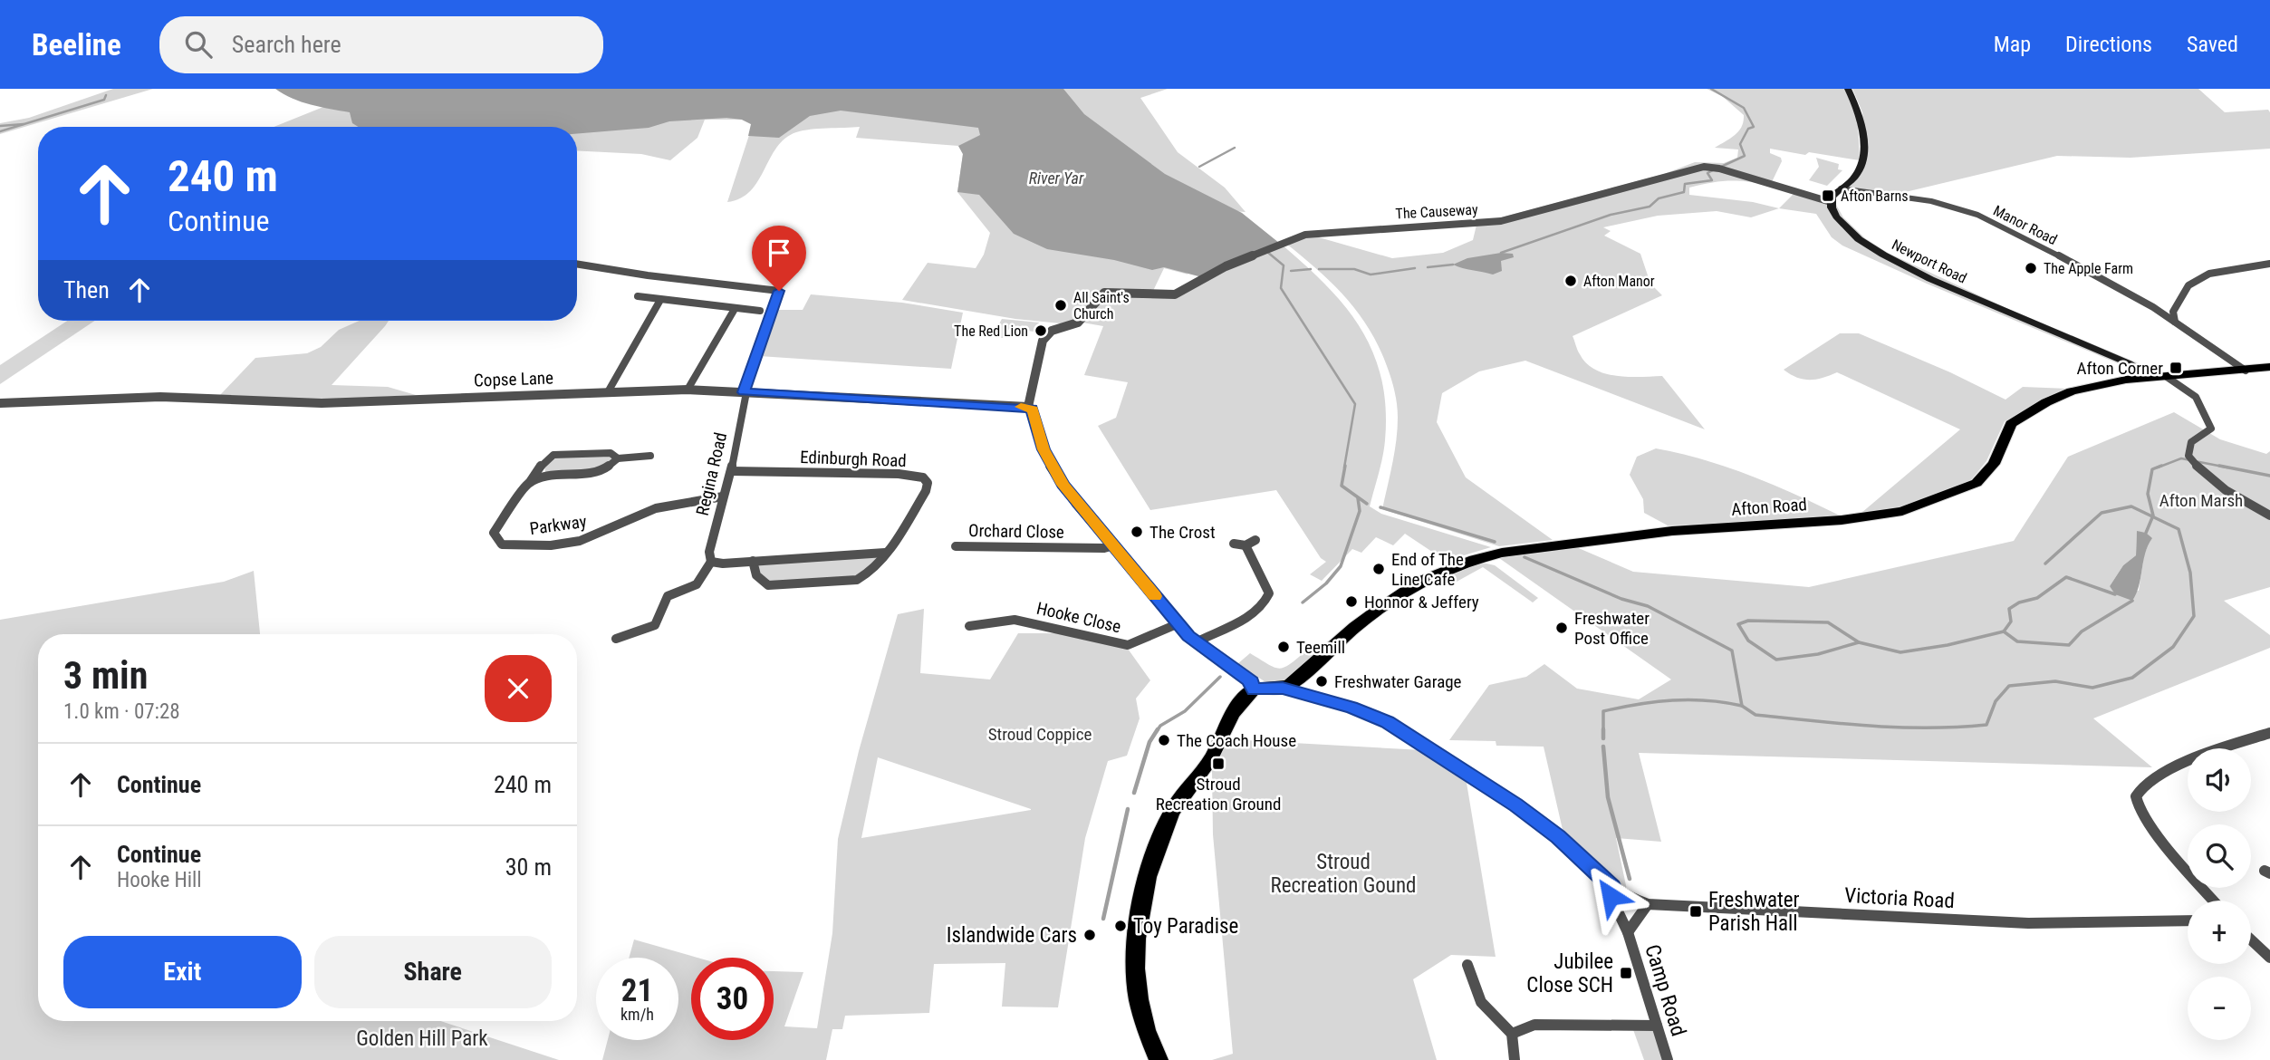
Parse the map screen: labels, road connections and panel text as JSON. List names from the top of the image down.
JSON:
{
  "streets": {
    "main road": ["Newport Road", "Afton Road"],
    "street": [
      "The Causeway",
      "Manor Road",
      "Copse Lane",
      "Edinburgh Road",
      "Regina Road",
      "Parkway",
      "Orchard Close",
      "Hooke Close",
      "Victoria Road",
      "Camp Road"
    ]
  },
  "crossings": [
    ["The Causeway", "Newport Road"],
    ["The Causeway", "Copse Lane"],
    ["Manor Road", "Afton Road"],
    ["Newport Road", "Afton Road"],
    ["Copse Lane", "Regina Road"],
    ["Edinburgh Road", "Regina Road"],
    ["Regina Road", "Parkway"],
    ["Victoria Road", "Camp Road"]
  ],
  "water": ["River Yar"],
  "parks": [
    "Afton Marsh",
    "Stroud Coppice",
    "Stroud Recreation Gound",
    "Golden Hill Park"
  ],
  "places": {
    "transit": [
      "Afton Barns",
      "Afton Corner",
      "Stroud Recreation Ground",
      "Freshwater Parish Hall",
      "Jubilee Close SCH"
    ],
    "other": [
      "The Apple Farm",
      "Afton Manor",
      "All Saint's Church",
      "The Red Lion",
      "The Crost",
      "End of The Line Cafe",
      "Honnor & Jeffery",
      "Freshwater Post Office",
      "Teemill",
      "Freshwater Garage",
      "The Coach House",
      "Toy Paradise",
      "Islandwide Cars"
    ]
  },
  "page": {
    "header": "Beeline",
    "search": "Search here",
    "nav": ["Map", "Directions", "Saved"],
    "turn": ["240 m", "Continue"],
    "then": "Then",
    "heading": ["3 min", "1.0 km · 07:28"],
    "list": [
      {
        "name": "Continue",
        "value": "240 m"
      },
      {
        "name": "Continue",
        "note": "Hooke Hill",
        "value": "30 m"
      }
    ],
    "map_buttons": ["+", "−"],
    "buttons": ["Exit", "Share"],
    "speed": "21 km/h",
    "limit": "30"
  }
}
